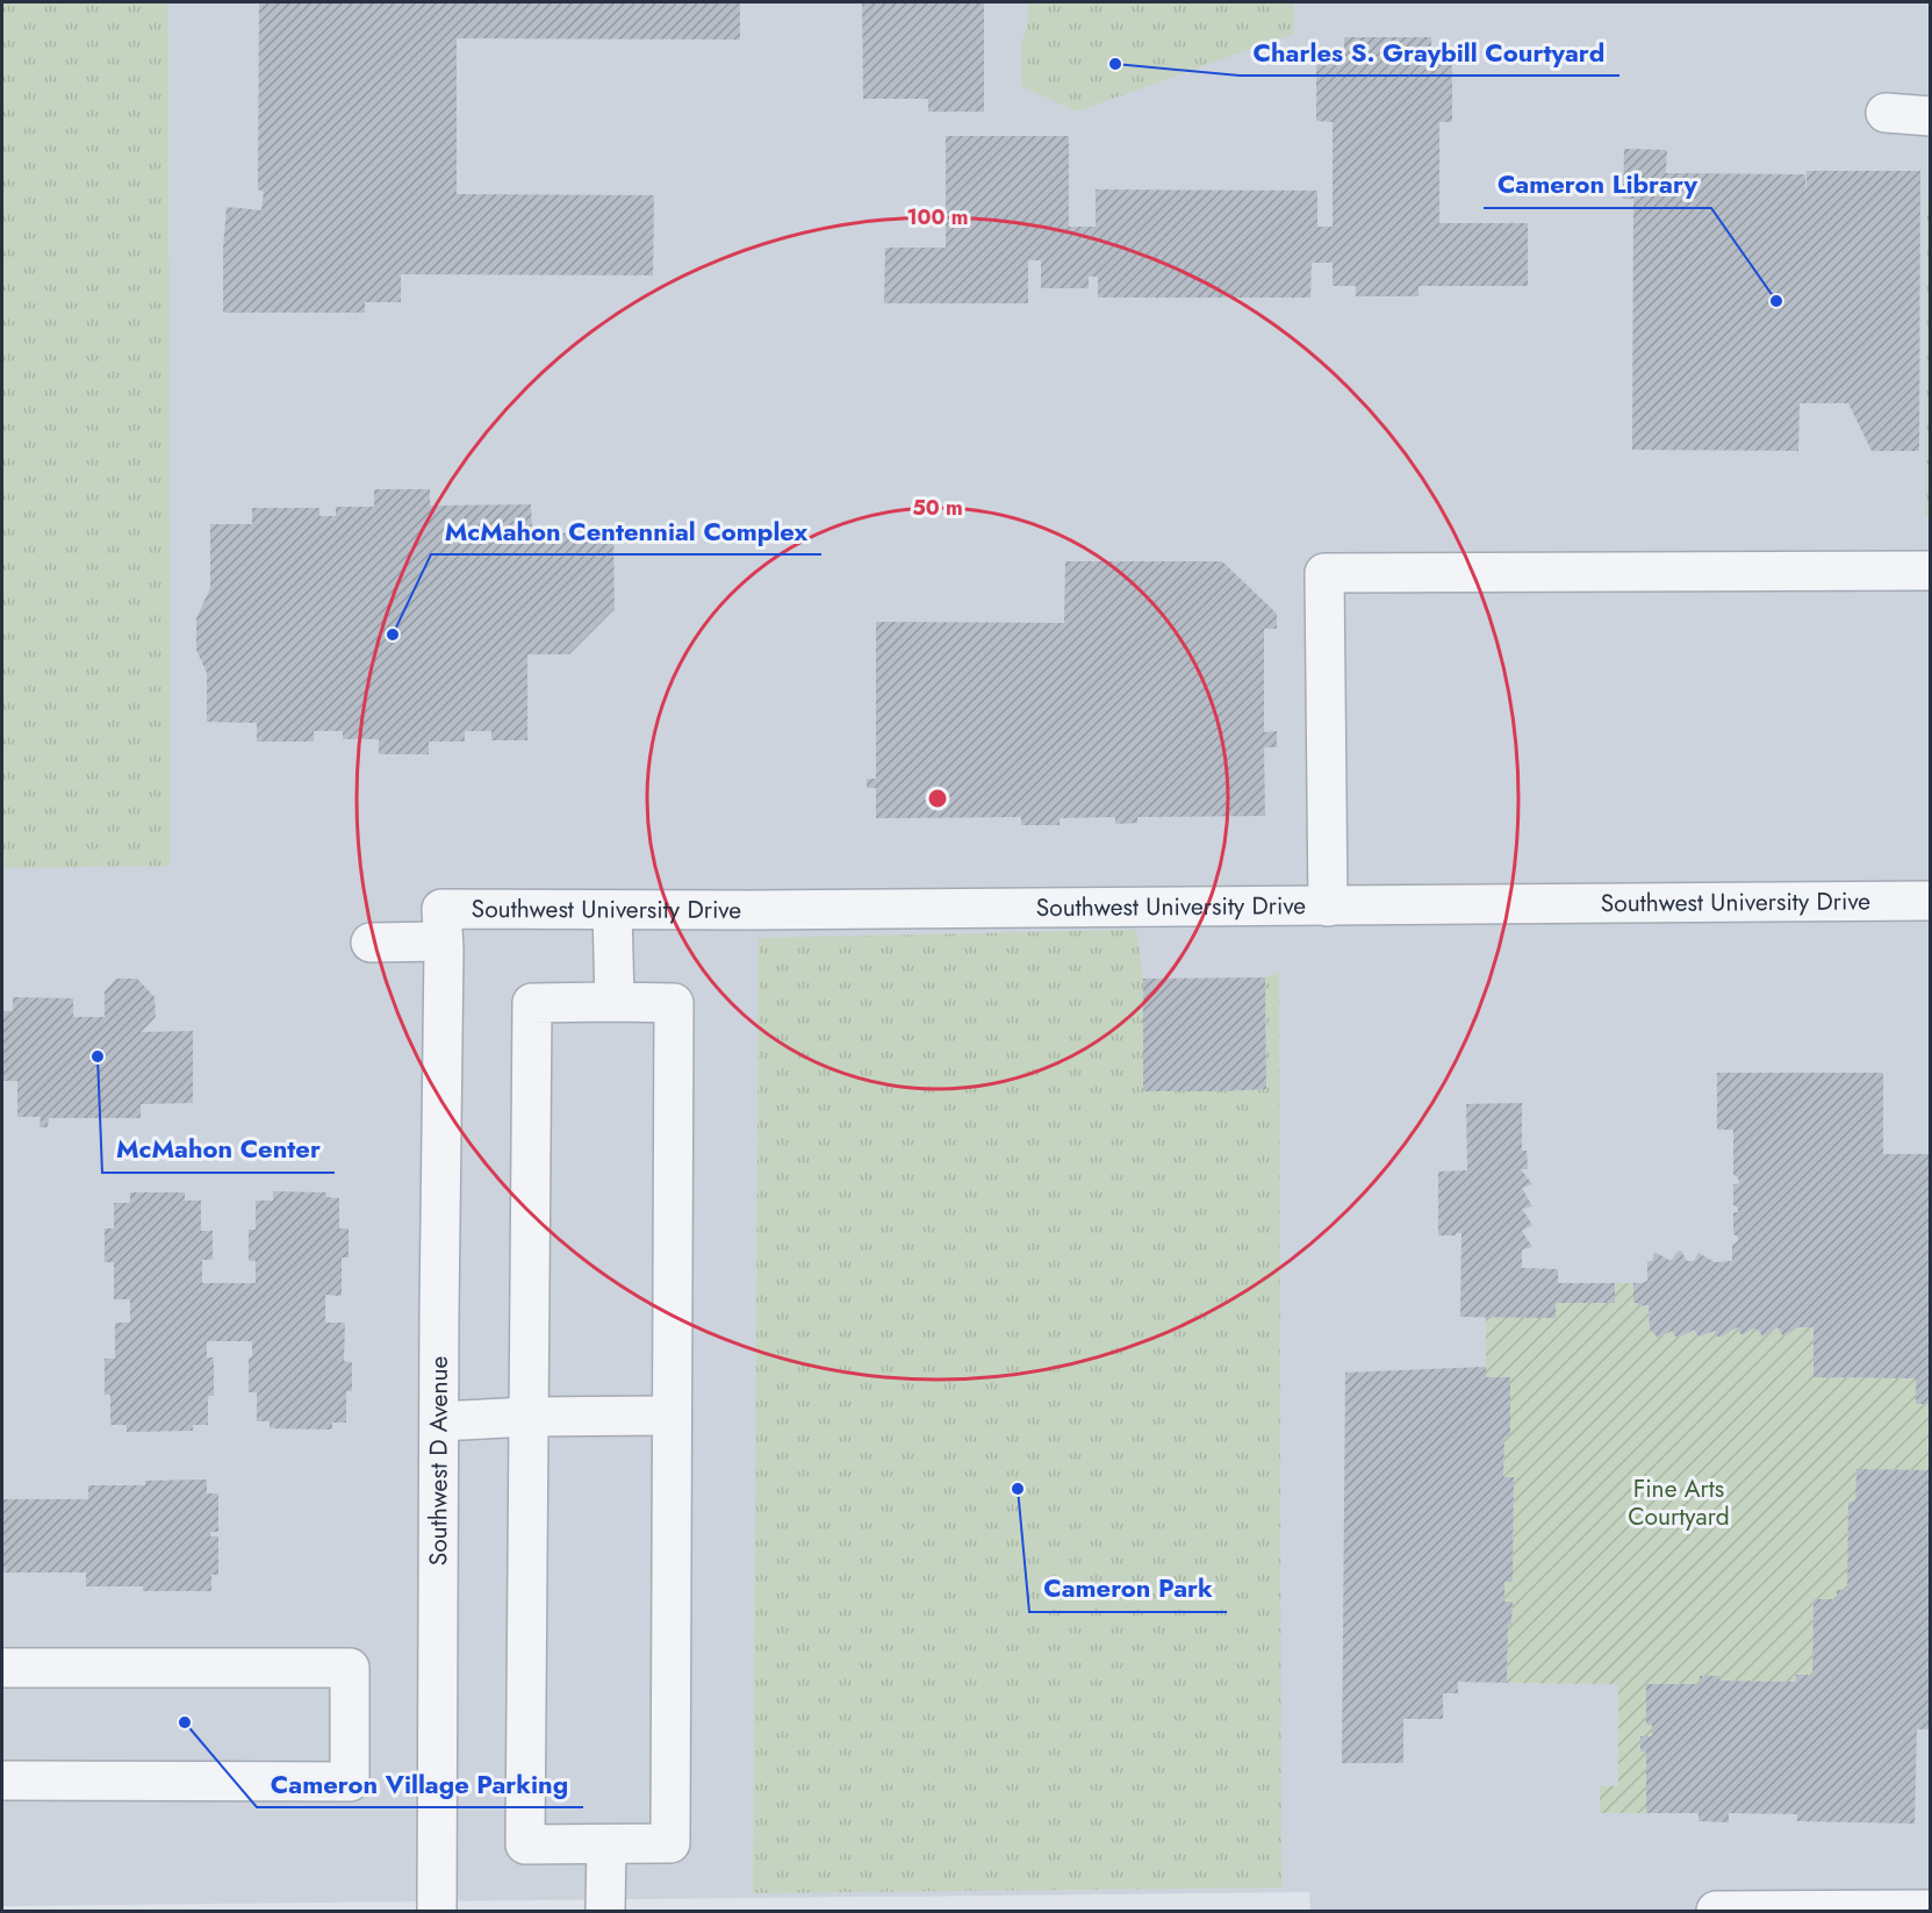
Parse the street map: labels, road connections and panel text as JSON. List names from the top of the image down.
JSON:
{
  "streets": {
    "street": ["Southwest University Drive", "Southwest D Avenue"]
  },
  "crossings": [
    ["Southwest University Drive", "Southwest D Avenue"]
  ],
  "parks": ["Fine Arts Courtyard"],
  "places": [
    "Charles S. Graybill Courtyard",
    "Cameron Library",
    "McMahon Centennial Complex",
    "McMahon Center",
    "Cameron Park",
    "Cameron Village Parking"
  ],
  "rings": ["100 m", "50 m"]
}
